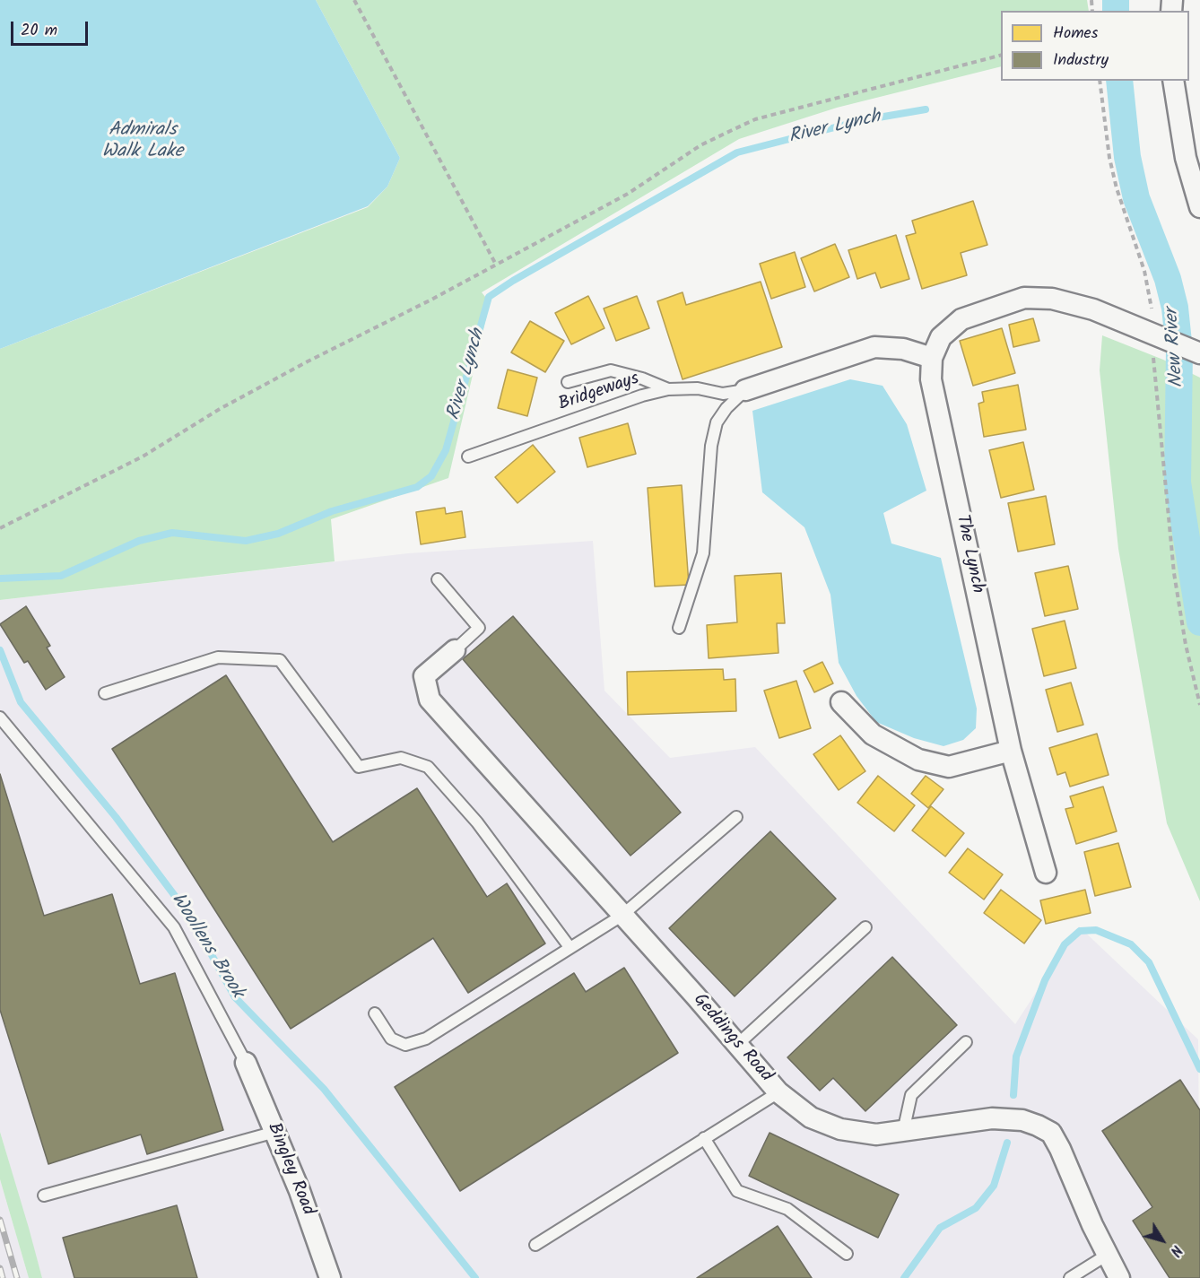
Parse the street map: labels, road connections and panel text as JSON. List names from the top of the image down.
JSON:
{
  "streets": {
    "street": ["The Lynch", "Geddings Road", "Bingley Road"],
    "lane": ["Bridgeways"]
  },
  "water": [
    "River Lynch",
    "Admirals Walk Lake",
    "New River",
    "Woollens Brook"
  ],
  "legend": ["Homes", "Industry"],
  "scale_bar": "20 m",
  "north": "bottom right"
}
